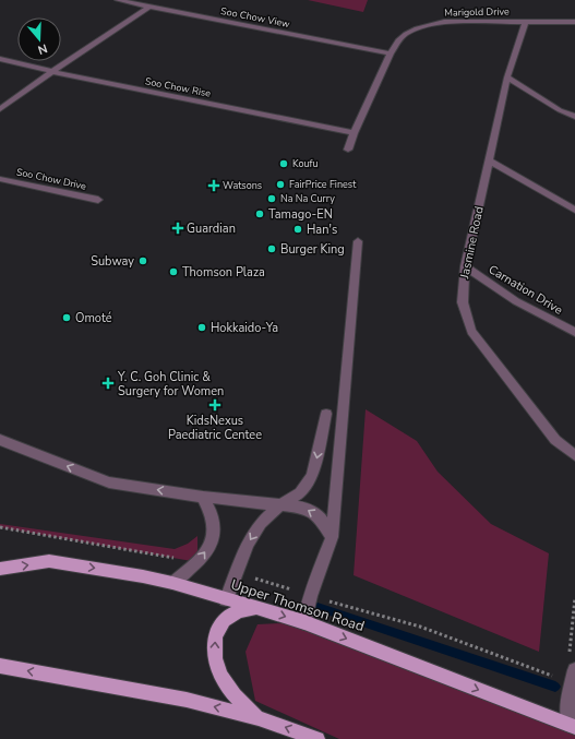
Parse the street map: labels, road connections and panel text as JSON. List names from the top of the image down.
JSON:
{
  "streets": {
    "main road": ["Upper Thomson Road"],
    "street": [
      "Marigold Drive",
      "Soo Chow View",
      "Soo Chow Rise",
      "Soo Chow Drive",
      "Jasmine Road",
      "Carnation Drive"
    ]
  },
  "crossings": [
    ["Marigold Drive", "Soo Chow View"],
    ["Marigold Drive", "Soo Chow Rise"],
    ["Marigold Drive", "Jasmine Road"],
    ["Jasmine Road", "Carnation Drive"]
  ],
  "one_way": ["Upper Thomson Road"],
  "places": {
    "other": [
      "Koufu",
      "FairPrice Finest",
      "Na Na Curry",
      "Tamago-EN",
      "Han's",
      "Burger King",
      "Subway",
      "Thomson Plaza",
      "Omoté",
      "Hokkaido-Ya"
    ],
    "health": [
      "Watsons",
      "Guardian",
      "Y. C. Goh Clinic & Surgery for Women",
      "KidsNexus Paediatric Centee"
    ]
  },
  "north": "bottom"
}
